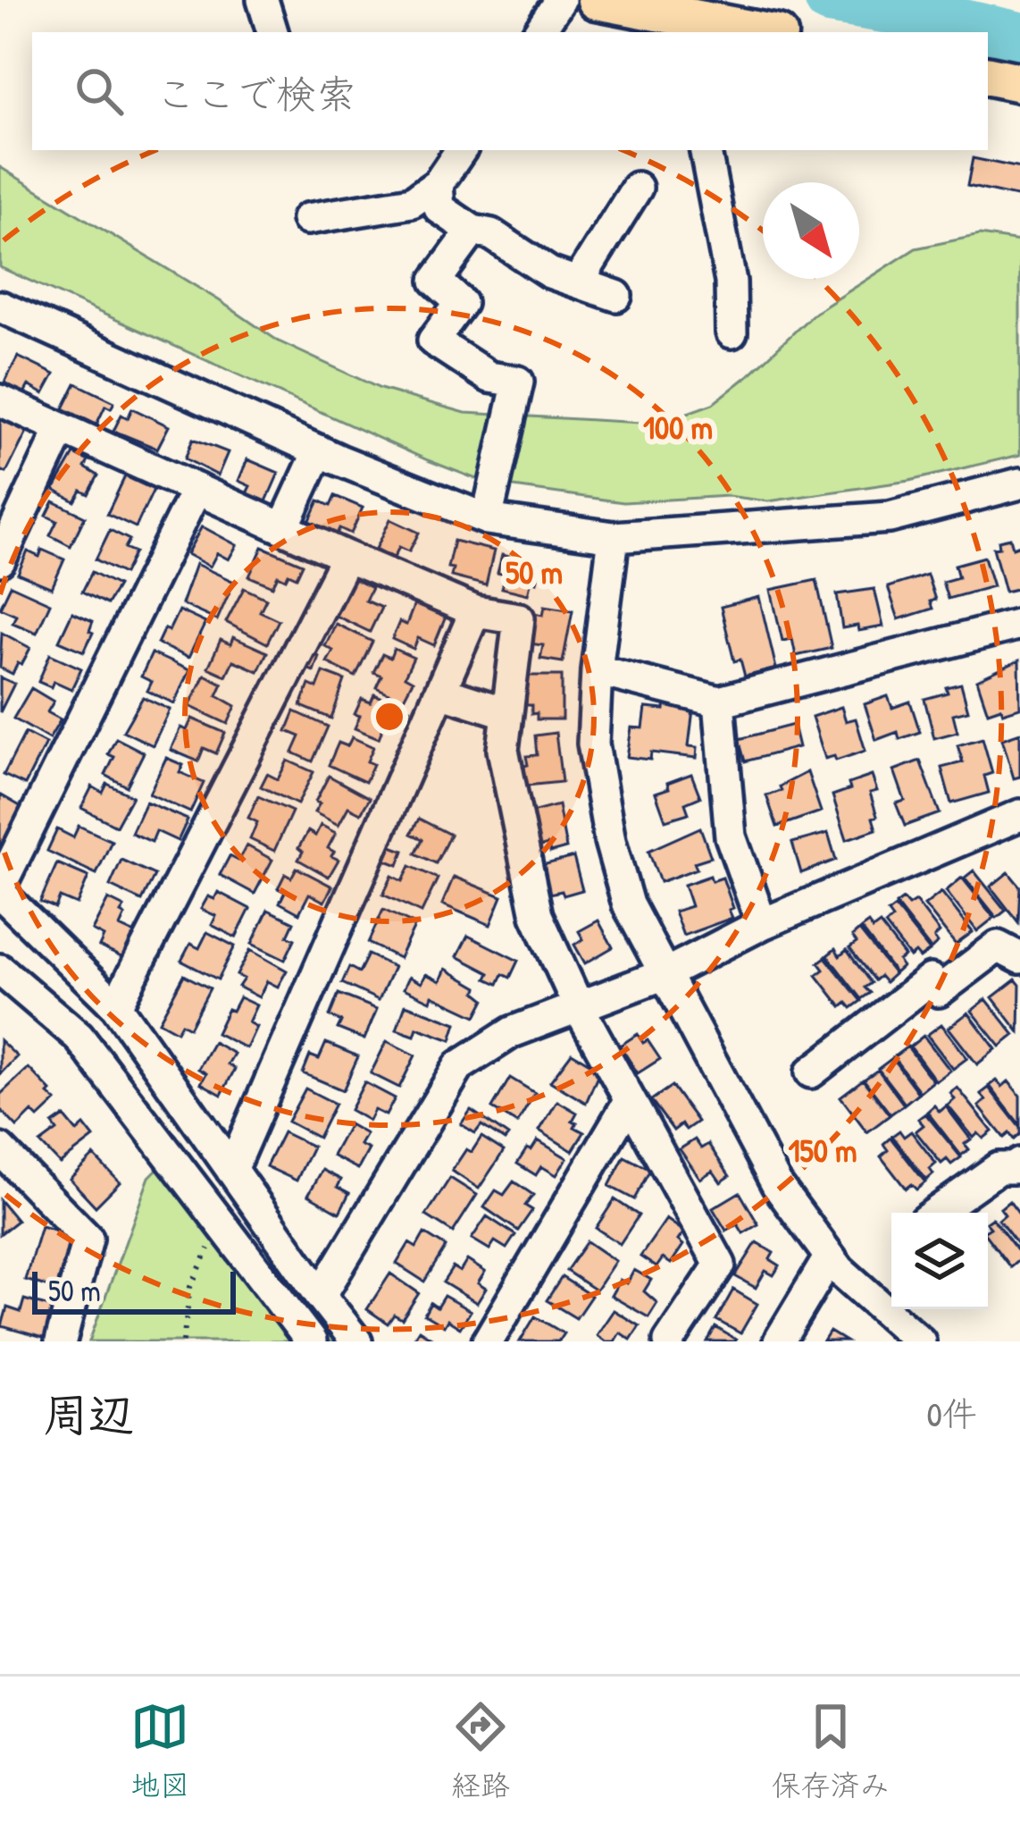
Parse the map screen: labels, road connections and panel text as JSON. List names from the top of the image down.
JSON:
{
  "scale_bar": "50 m",
  "north": "bottom right",
  "page": {
    "search": "ここで検索",
    "scale": "50 m",
    "heading": ["周辺", "0件"],
    "nav": ["地図", "経路", "保存済み"]
  },
  "rings": ["100 m", "50 m", "150 m"]
}
